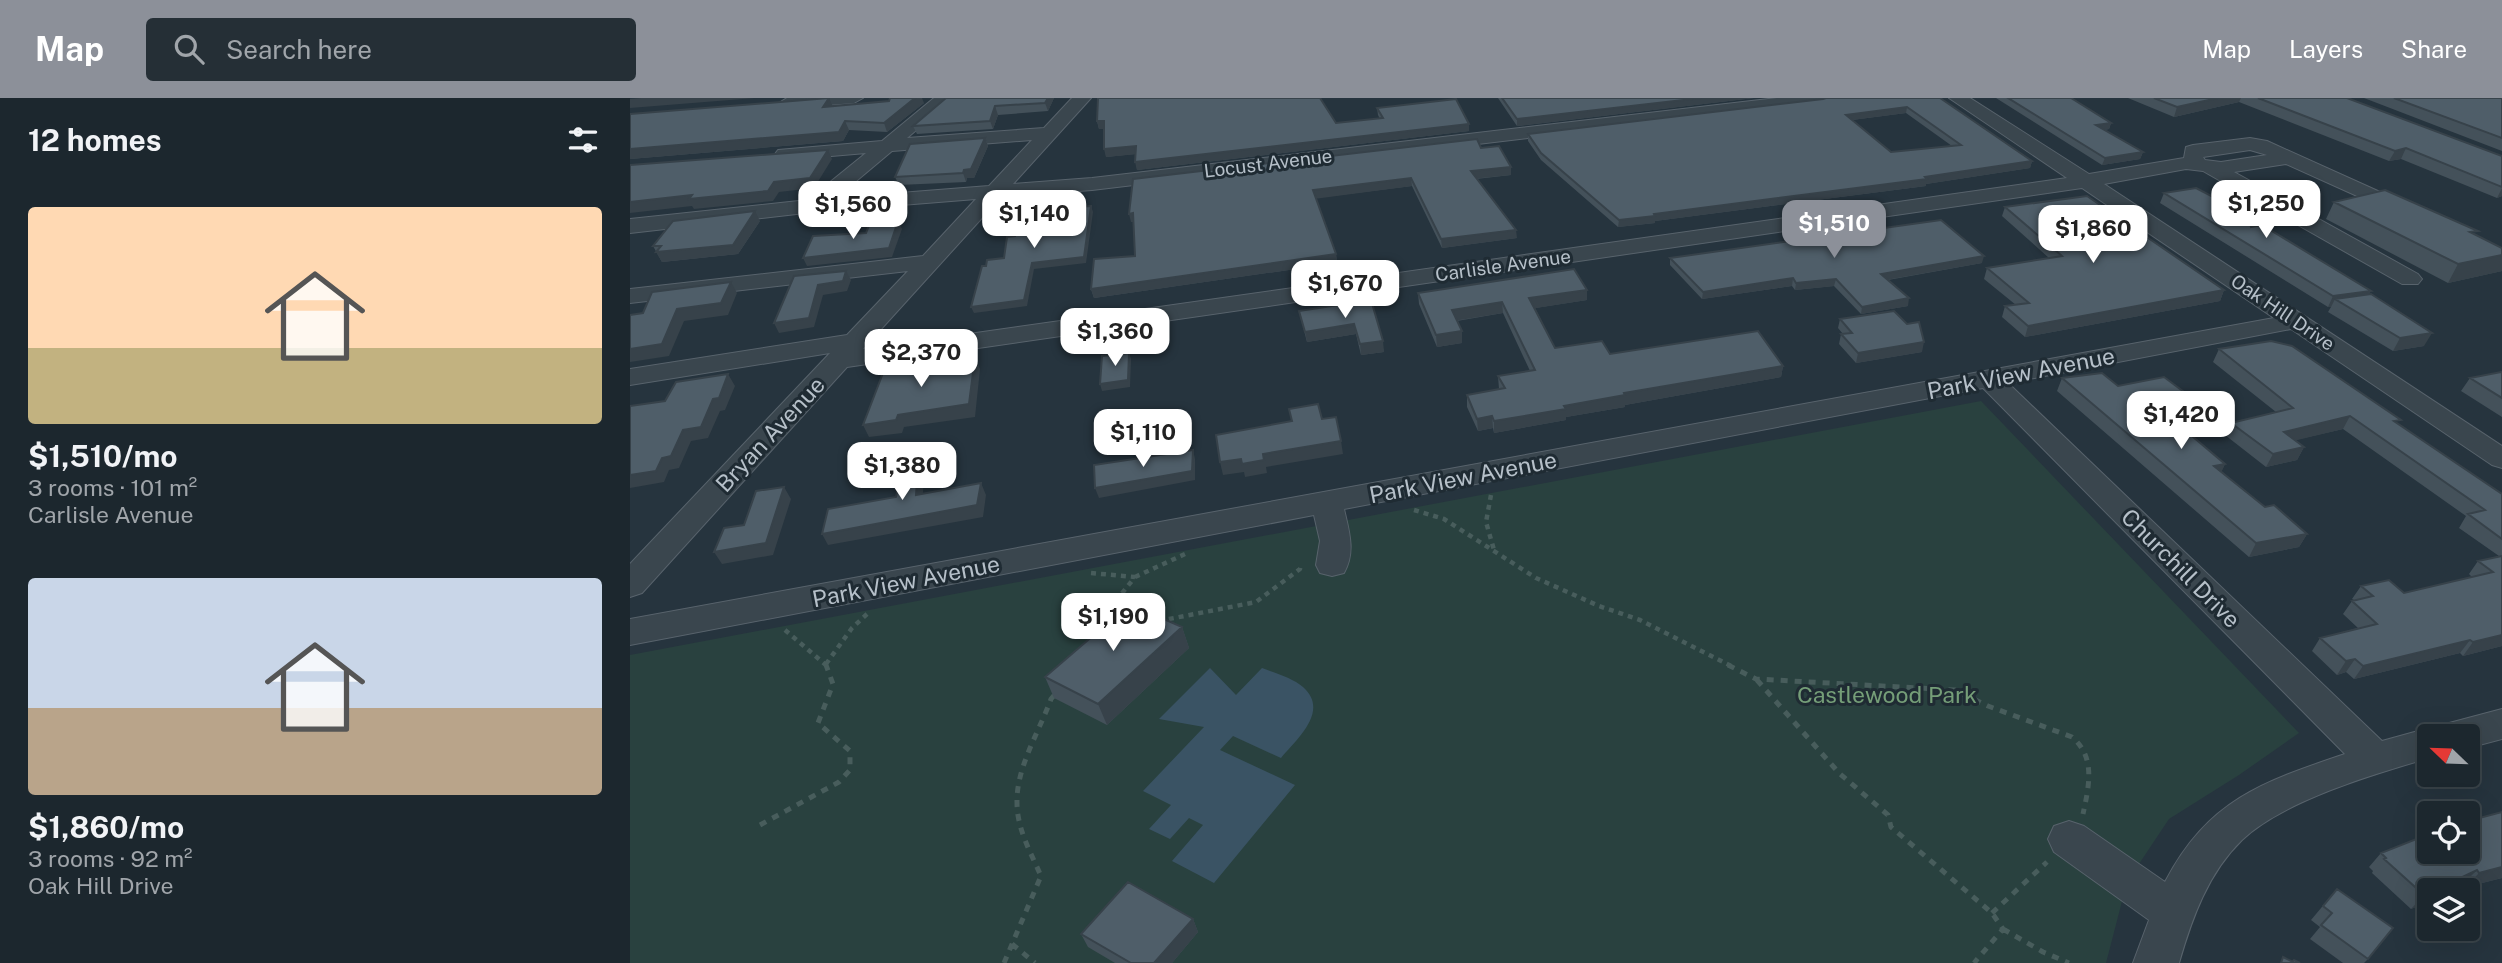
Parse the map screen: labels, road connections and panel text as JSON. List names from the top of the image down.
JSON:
{
  "streets": {
    "street": [
      "Locust Avenue",
      "Carlisle Avenue",
      "Oak Hill Drive",
      "Park View Avenue",
      "Bryan Avenue",
      "Churchill Drive"
    ]
  },
  "crossings": [
    ["Locust Avenue", "Bryan Avenue"],
    ["Carlisle Avenue", "Oak Hill Drive"],
    ["Carlisle Avenue", "Bryan Avenue"],
    ["Oak Hill Drive", "Park View Avenue"],
    ["Park View Avenue", "Churchill Drive"]
  ],
  "parks": ["Castlewood Park"],
  "north": "top left",
  "page": {
    "header": "Map",
    "search": "Search here",
    "nav": ["Map", "Layers", "Share"],
    "heading": "12 homes",
    "price": [
      "$1,250",
      "$1,560",
      "$1,140",
      "$1,510",
      "$1,860",
      "$1,670",
      "$1,360",
      "$2,370",
      "$1,420",
      "$1,110",
      "$1,380",
      "$1,190"
    ],
    "list": [
      {
        "name": "$1,510/mo",
        "note": "3 rooms · 101 m² · Carlisle Avenue"
      },
      {
        "name": "$1,860/mo",
        "note": "3 rooms · 92 m² · Oak Hill Drive"
      }
    ]
  }
}
